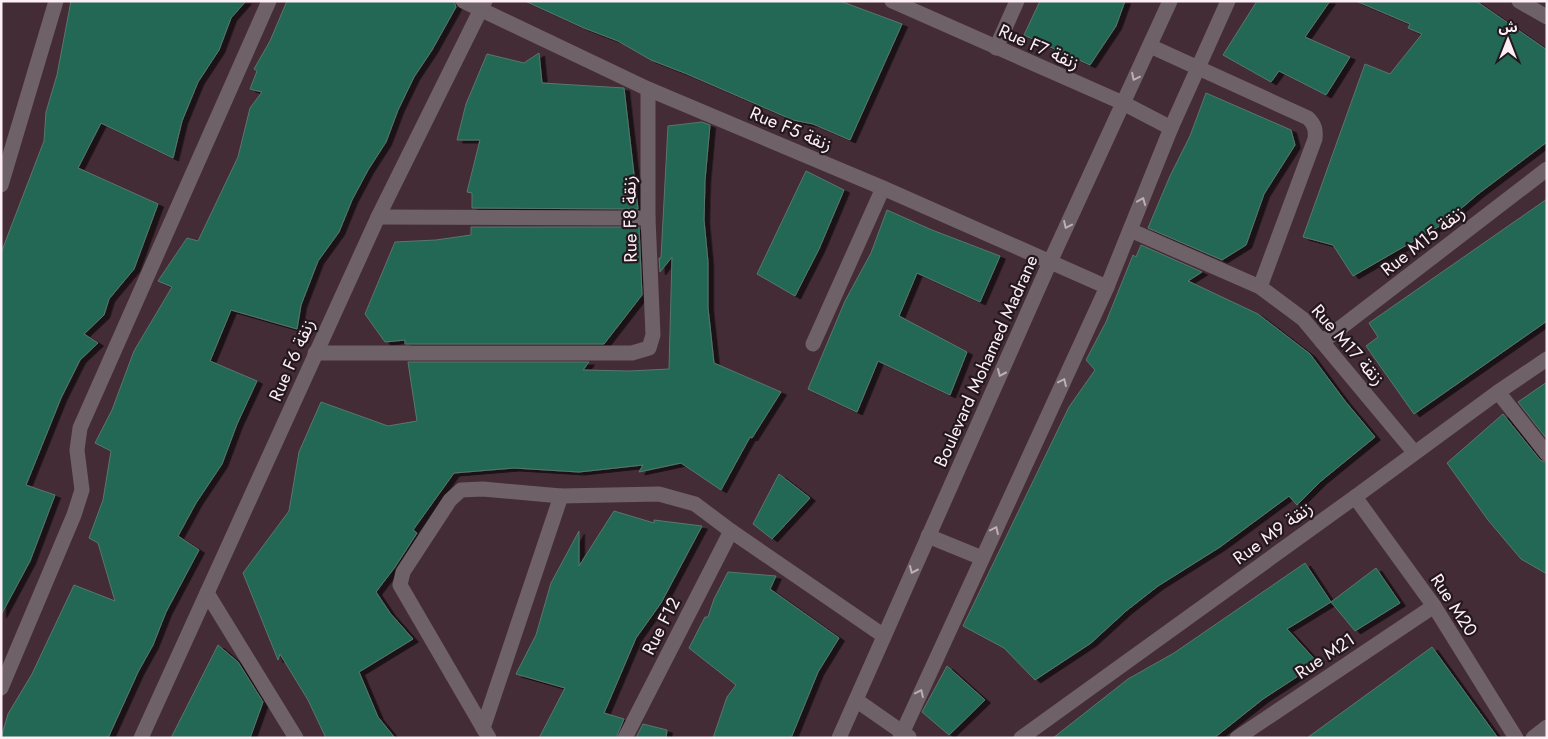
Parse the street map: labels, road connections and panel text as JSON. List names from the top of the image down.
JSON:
{
  "streets": {
    "street": [
      "Rue F7 زنقة",
      "Rue F5 زنقة",
      "Rue F8 زنقة",
      "Rue M15 زنقة",
      "Rue M17 زنقة",
      "Rue F6 زنقة",
      "Boulevard Mohamed Madrane",
      "Rue M9 زنقة",
      "Rue M20",
      "Rue F12",
      "Rue M21"
    ]
  },
  "crossings": [
    ["Rue F7 زنقة", "Boulevard Mohamed Madrane"],
    ["Rue F5 زنقة", "Rue F8 زنقة"],
    ["Rue F5 زنقة", "Rue F6 زنقة"],
    ["Rue F5 زنقة", "Boulevard Mohamed Madrane"],
    ["Rue F8 زنقة", "Rue F6 زنقة"],
    ["Rue M15 زنقة", "Rue M17 زنقة"],
    ["Rue M17 زنقة", "Rue M9 زنقة"],
    ["Rue M9 زنقة", "Rue M20"],
    ["Rue M20", "Rue M21"]
  ],
  "north": "top"
}
